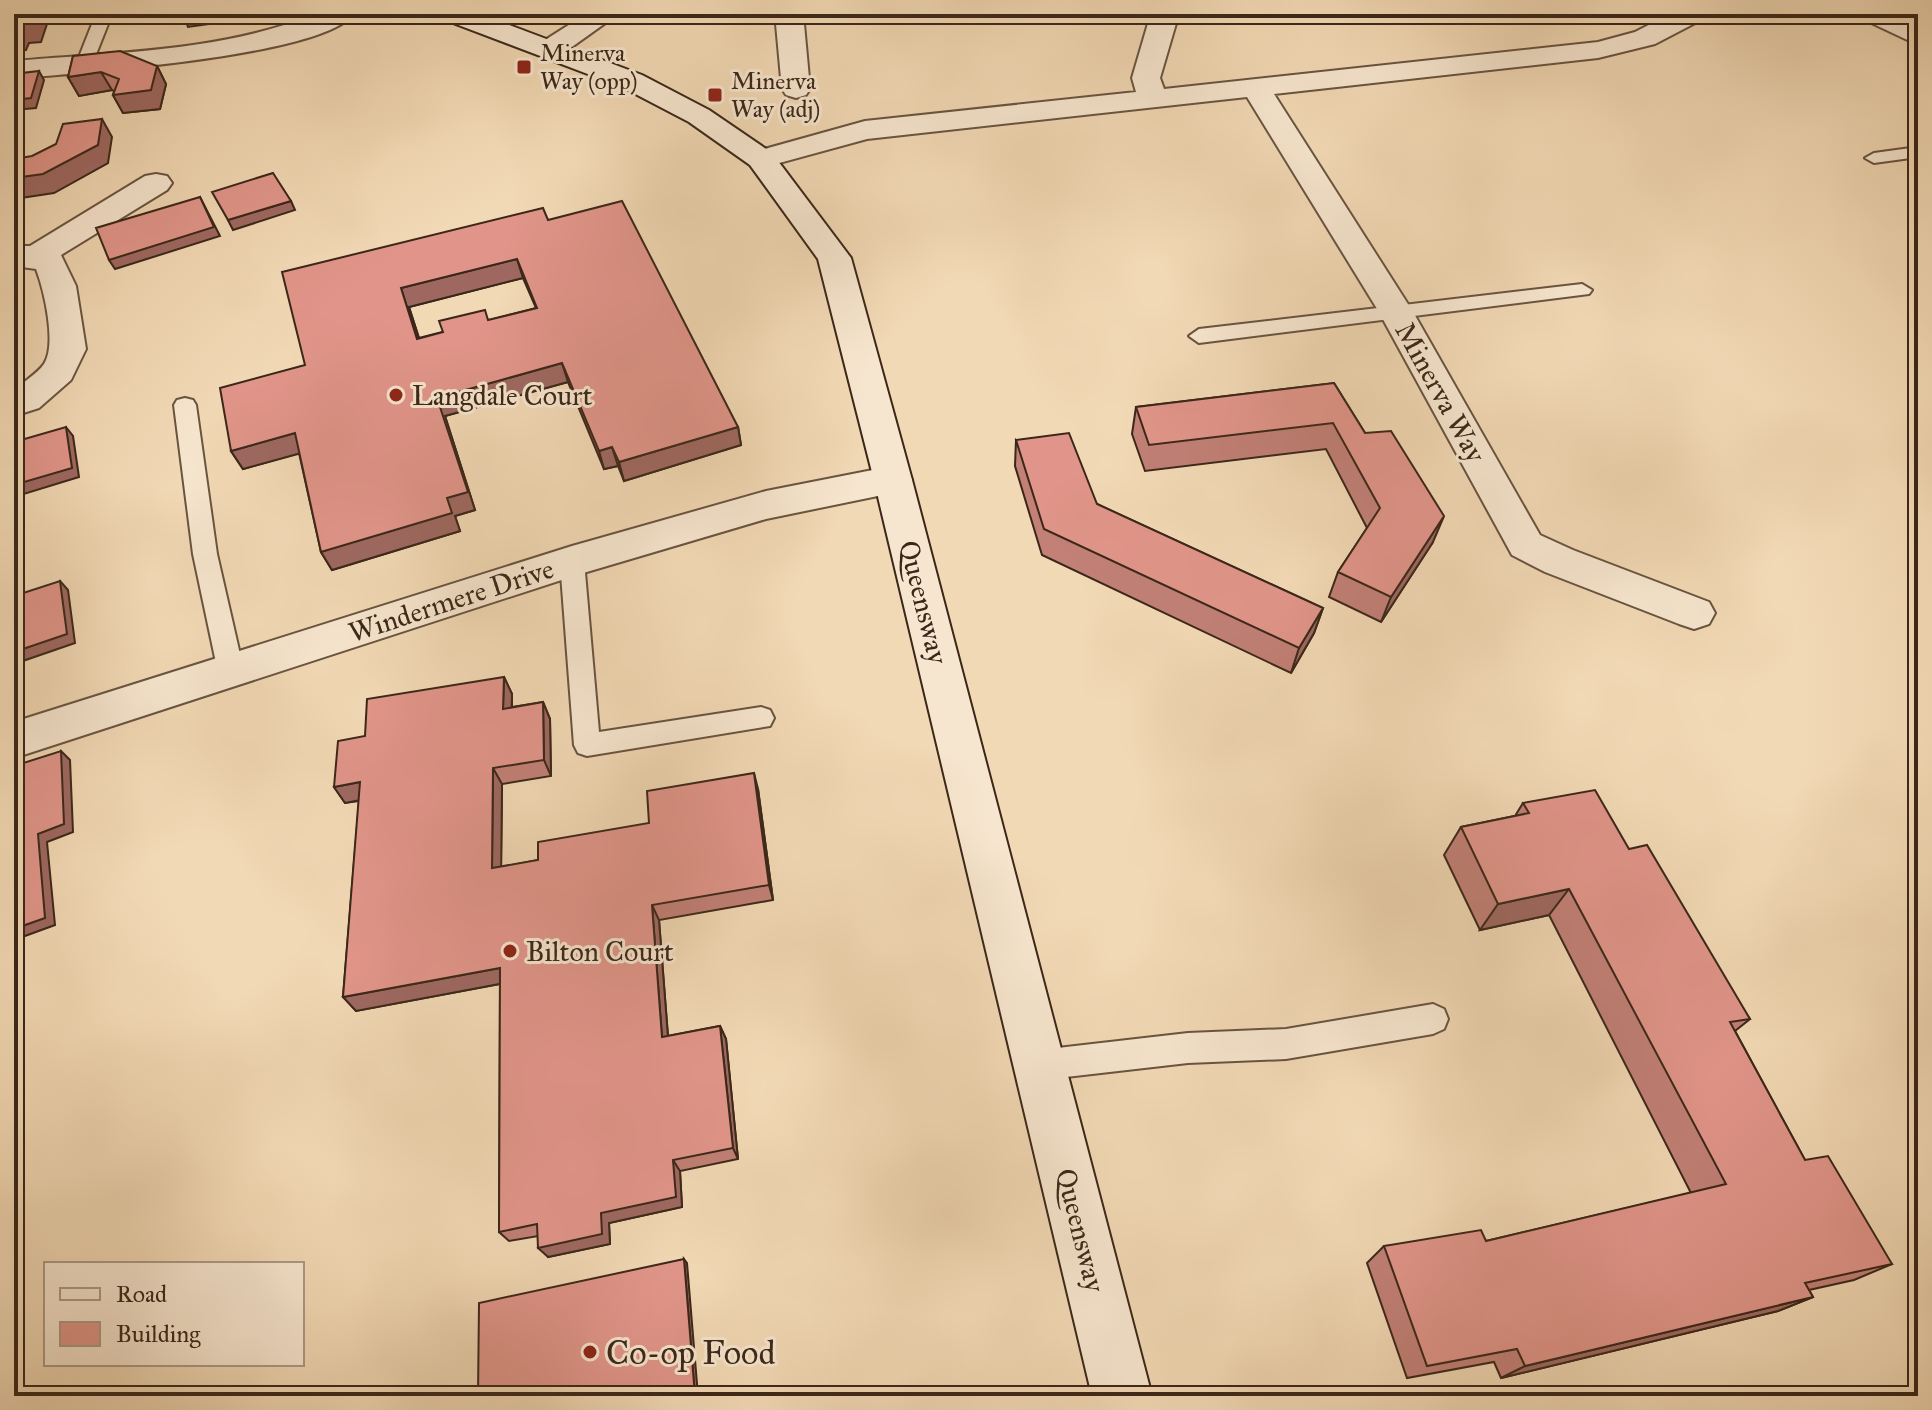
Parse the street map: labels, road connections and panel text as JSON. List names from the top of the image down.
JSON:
{
  "streets": {
    "street": ["Minerva Way", "Windermere Drive", "Queensway"]
  },
  "crossings": [
    ["Windermere Drive", "Queensway"]
  ],
  "places": {
    "transit": ["Minerva Way (opp)", "Minerva Way (adj)"],
    "other": ["Langdale Court", "Bilton Court", "Co-op Food"]
  },
  "legend": ["Road", "Building"]
}
